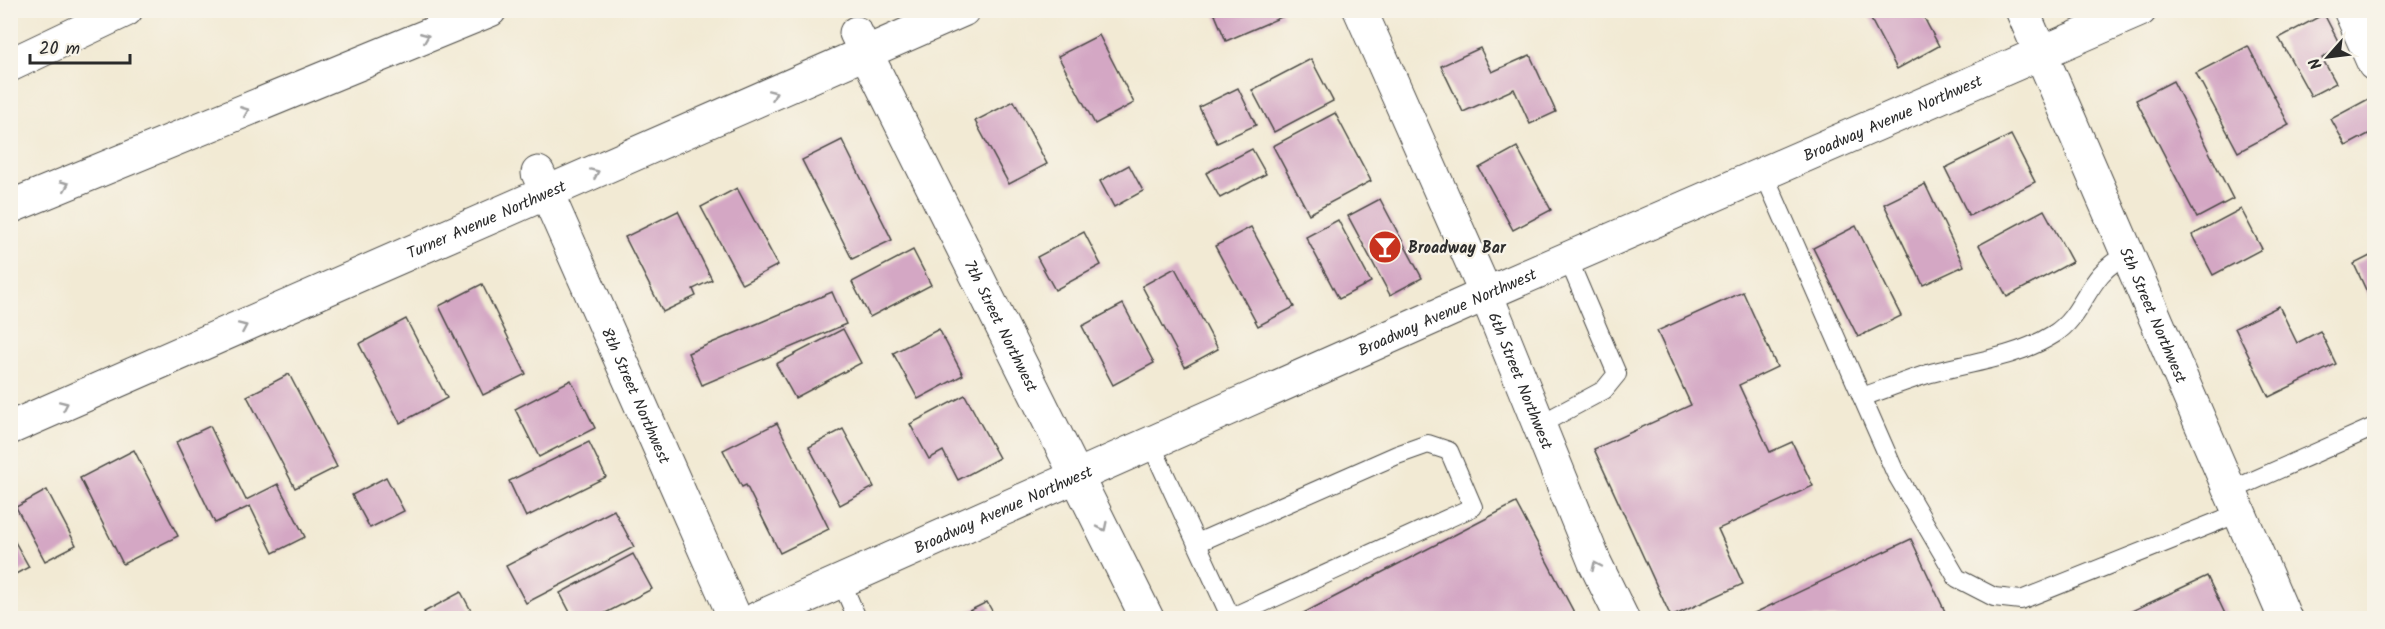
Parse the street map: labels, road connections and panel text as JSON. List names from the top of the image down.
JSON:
{
  "streets": {
    "main road": [
      "Broadway Avenue Northwest",
      "Turner Avenue Northwest",
      "5th Street Northwest",
      "7th Street Northwest",
      "6th Street Northwest",
      "8th Street Northwest"
    ]
  },
  "crossings": [
    ["Broadway Avenue Northwest", "5th Street Northwest"],
    ["Broadway Avenue Northwest", "7th Street Northwest"],
    ["Broadway Avenue Northwest", "6th Street Northwest"],
    ["Turner Avenue Northwest", "7th Street Northwest"],
    ["Turner Avenue Northwest", "8th Street Northwest"]
  ],
  "places": {
    "bar": ["Broadway Bar"]
  },
  "scale_bar": "20 m",
  "north": "bottom left"
}
